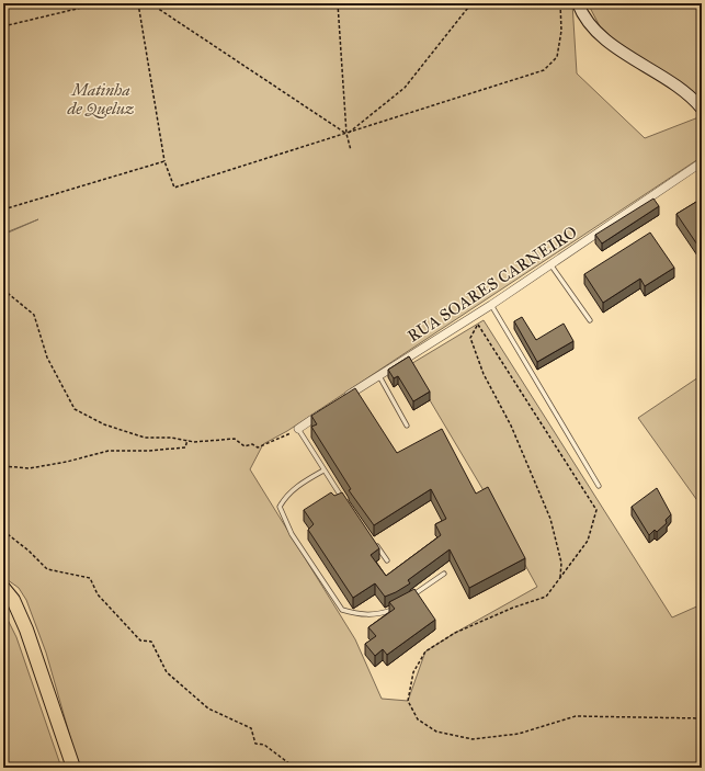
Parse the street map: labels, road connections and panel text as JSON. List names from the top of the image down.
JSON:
{
  "streets": {
    "street": ["RUA SOARES CARNEIRO"]
  },
  "parks": ["Matinha de Queluz"]
}
